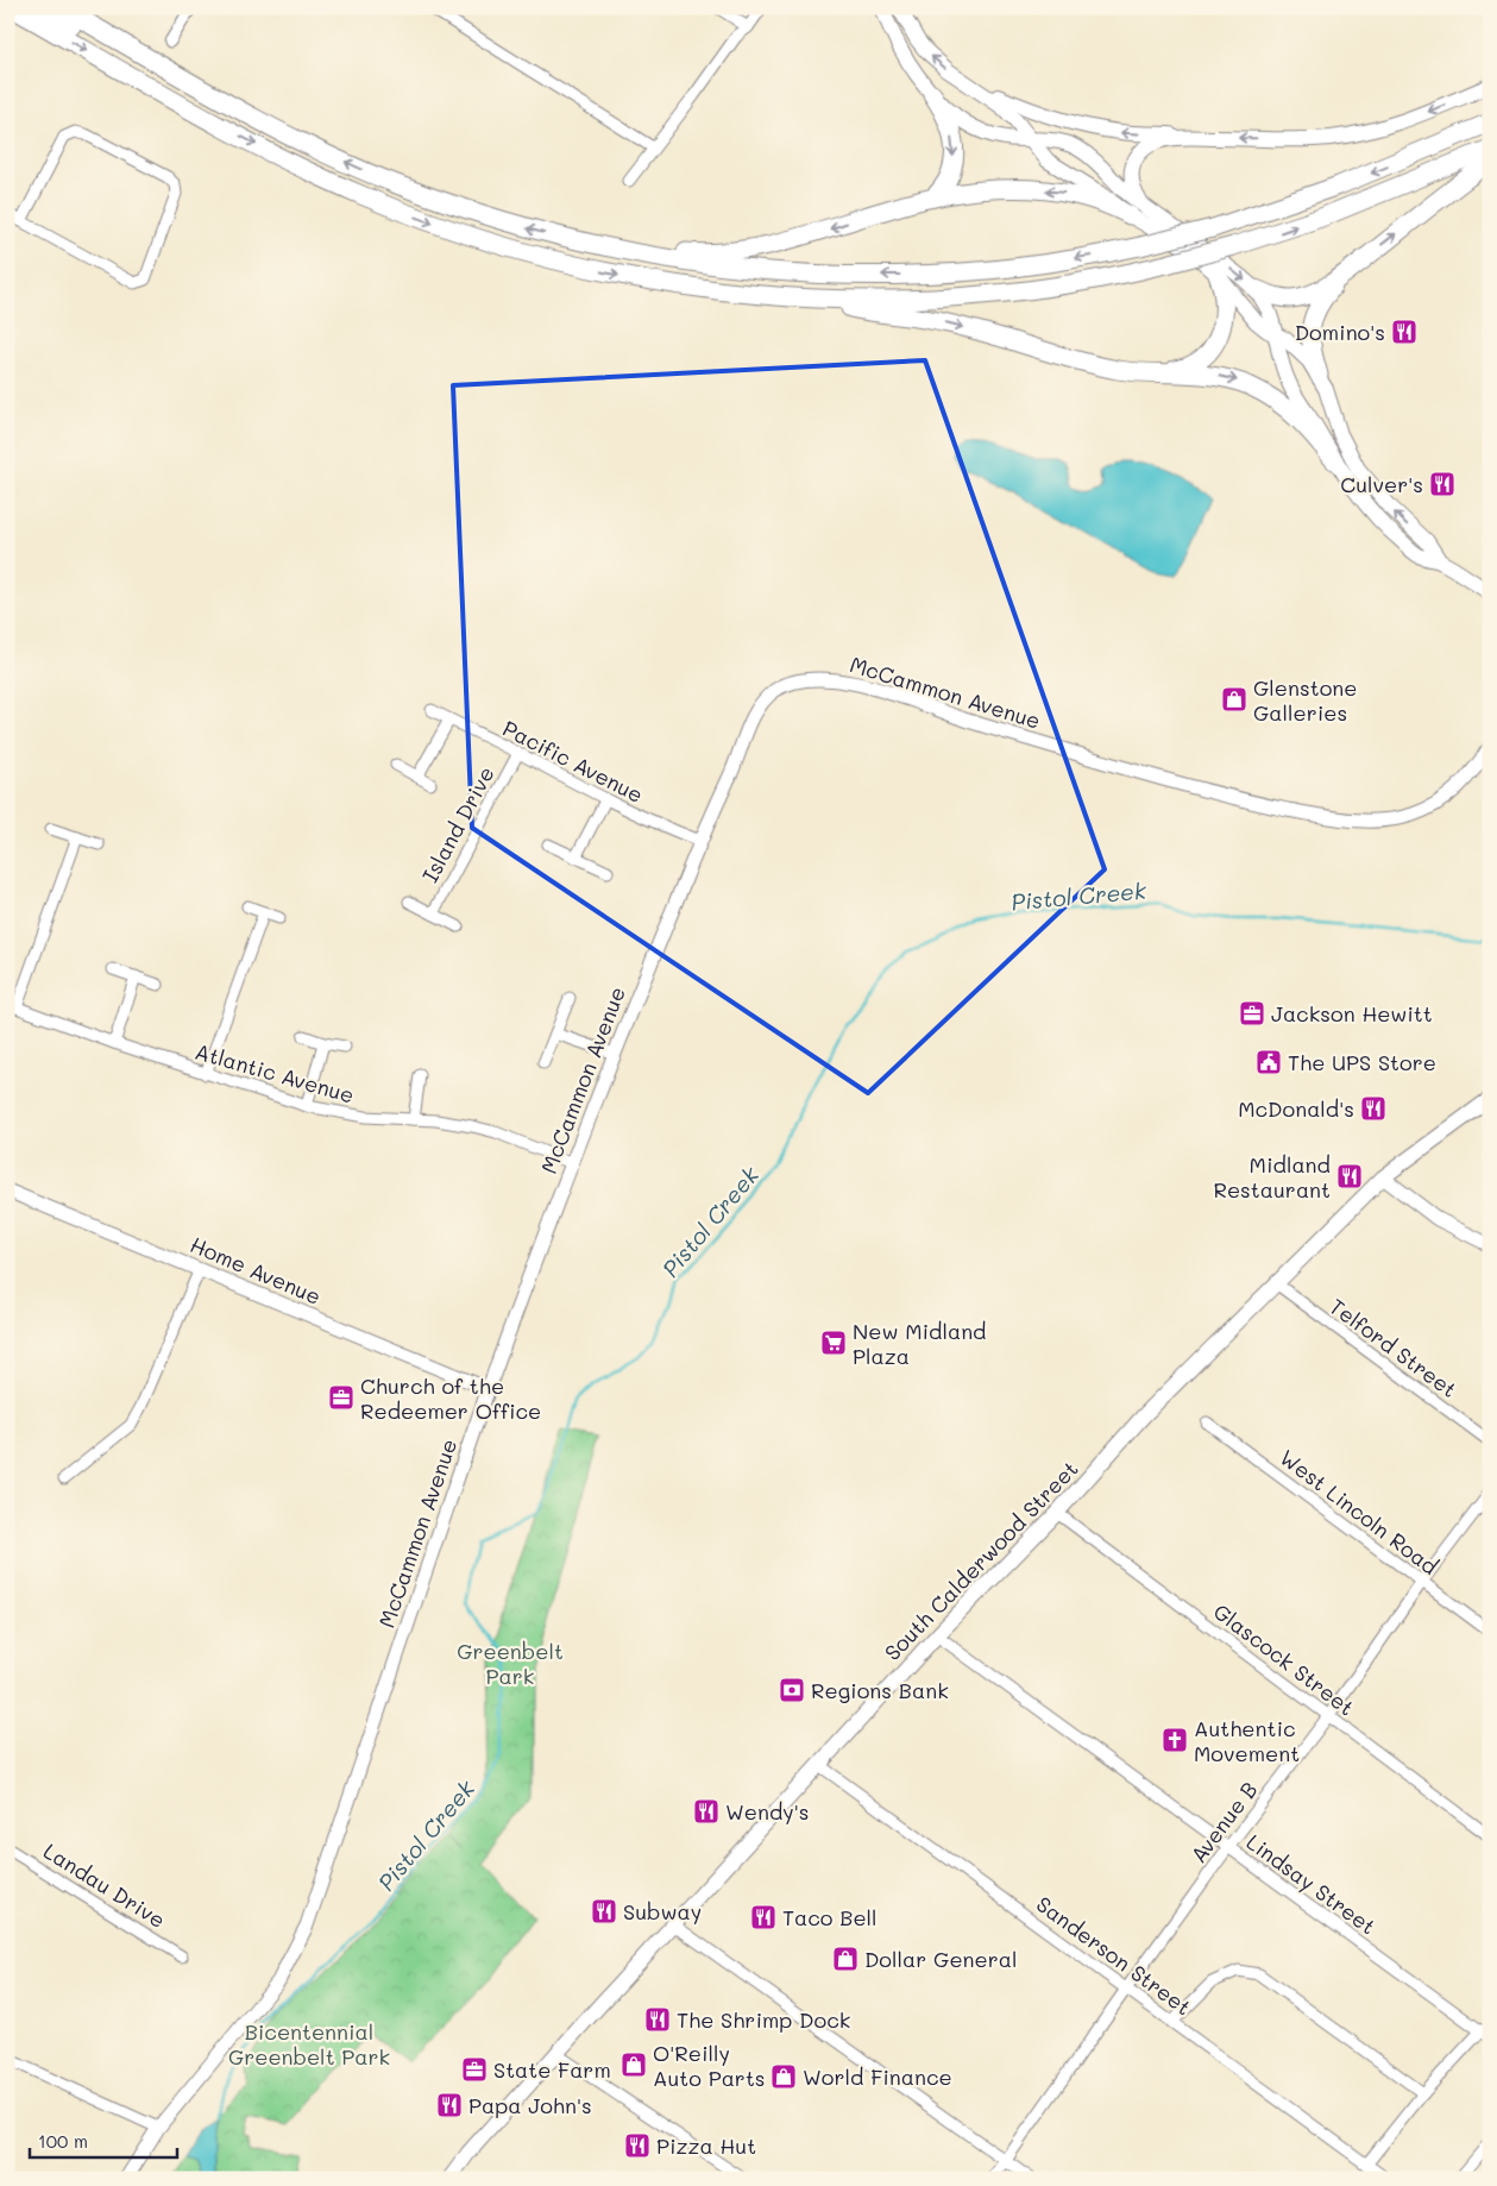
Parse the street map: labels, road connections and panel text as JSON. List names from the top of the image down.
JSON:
{
  "streets": {
    "main road": ["South Calderwood Street"],
    "street": [
      "McCammon Avenue",
      "Pacific Avenue",
      "Island Drive",
      "Atlantic Avenue",
      "Home Avenue",
      "Telford Street",
      "West Lincoln Road",
      "Glascock Street",
      "Avenue B",
      "Lindsay Street",
      "Landau Drive",
      "Sanderson Street"
    ]
  },
  "crossings": [
    ["McCammon Avenue", "Pacific Avenue"],
    ["McCammon Avenue", "Atlantic Avenue"],
    ["McCammon Avenue", "Home Avenue"],
    ["Pacific Avenue", "Island Drive"],
    ["Telford Street", "South Calderwood Street"],
    ["West Lincoln Road", "Avenue B"],
    ["South Calderwood Street", "Glascock Street"],
    ["South Calderwood Street", "Lindsay Street"],
    ["South Calderwood Street", "Sanderson Street"],
    ["Glascock Street", "Avenue B"],
    ["Avenue B", "Lindsay Street"],
    ["Avenue B", "Sanderson Street"]
  ],
  "water": ["Pistol Creek"],
  "parks": ["Greenbelt Park", "Bicentennial Greenbelt Park"],
  "places": {
    "restaurant": [
      "Domino's",
      "Culver's",
      "McDonald's",
      "Midland Restaurant",
      "Wendy's",
      "Subway",
      "Taco Bell",
      "The Shrimp Dock",
      "Papa John's",
      "Pizza Hut"
    ],
    "shop": [
      "Glenstone Galleries",
      "Dollar General",
      "O'Reilly Auto Parts",
      "World Finance"
    ],
    "office": ["Jackson Hewitt", "Church of the Redeemer Office", "State Farm"],
    "public building": ["The UPS Store"],
    "supermarket": ["New Midland Plaza"],
    "bank": ["Regions Bank"],
    "church": ["Authentic Movement"]
  },
  "scale_bar": "100 m"
}
